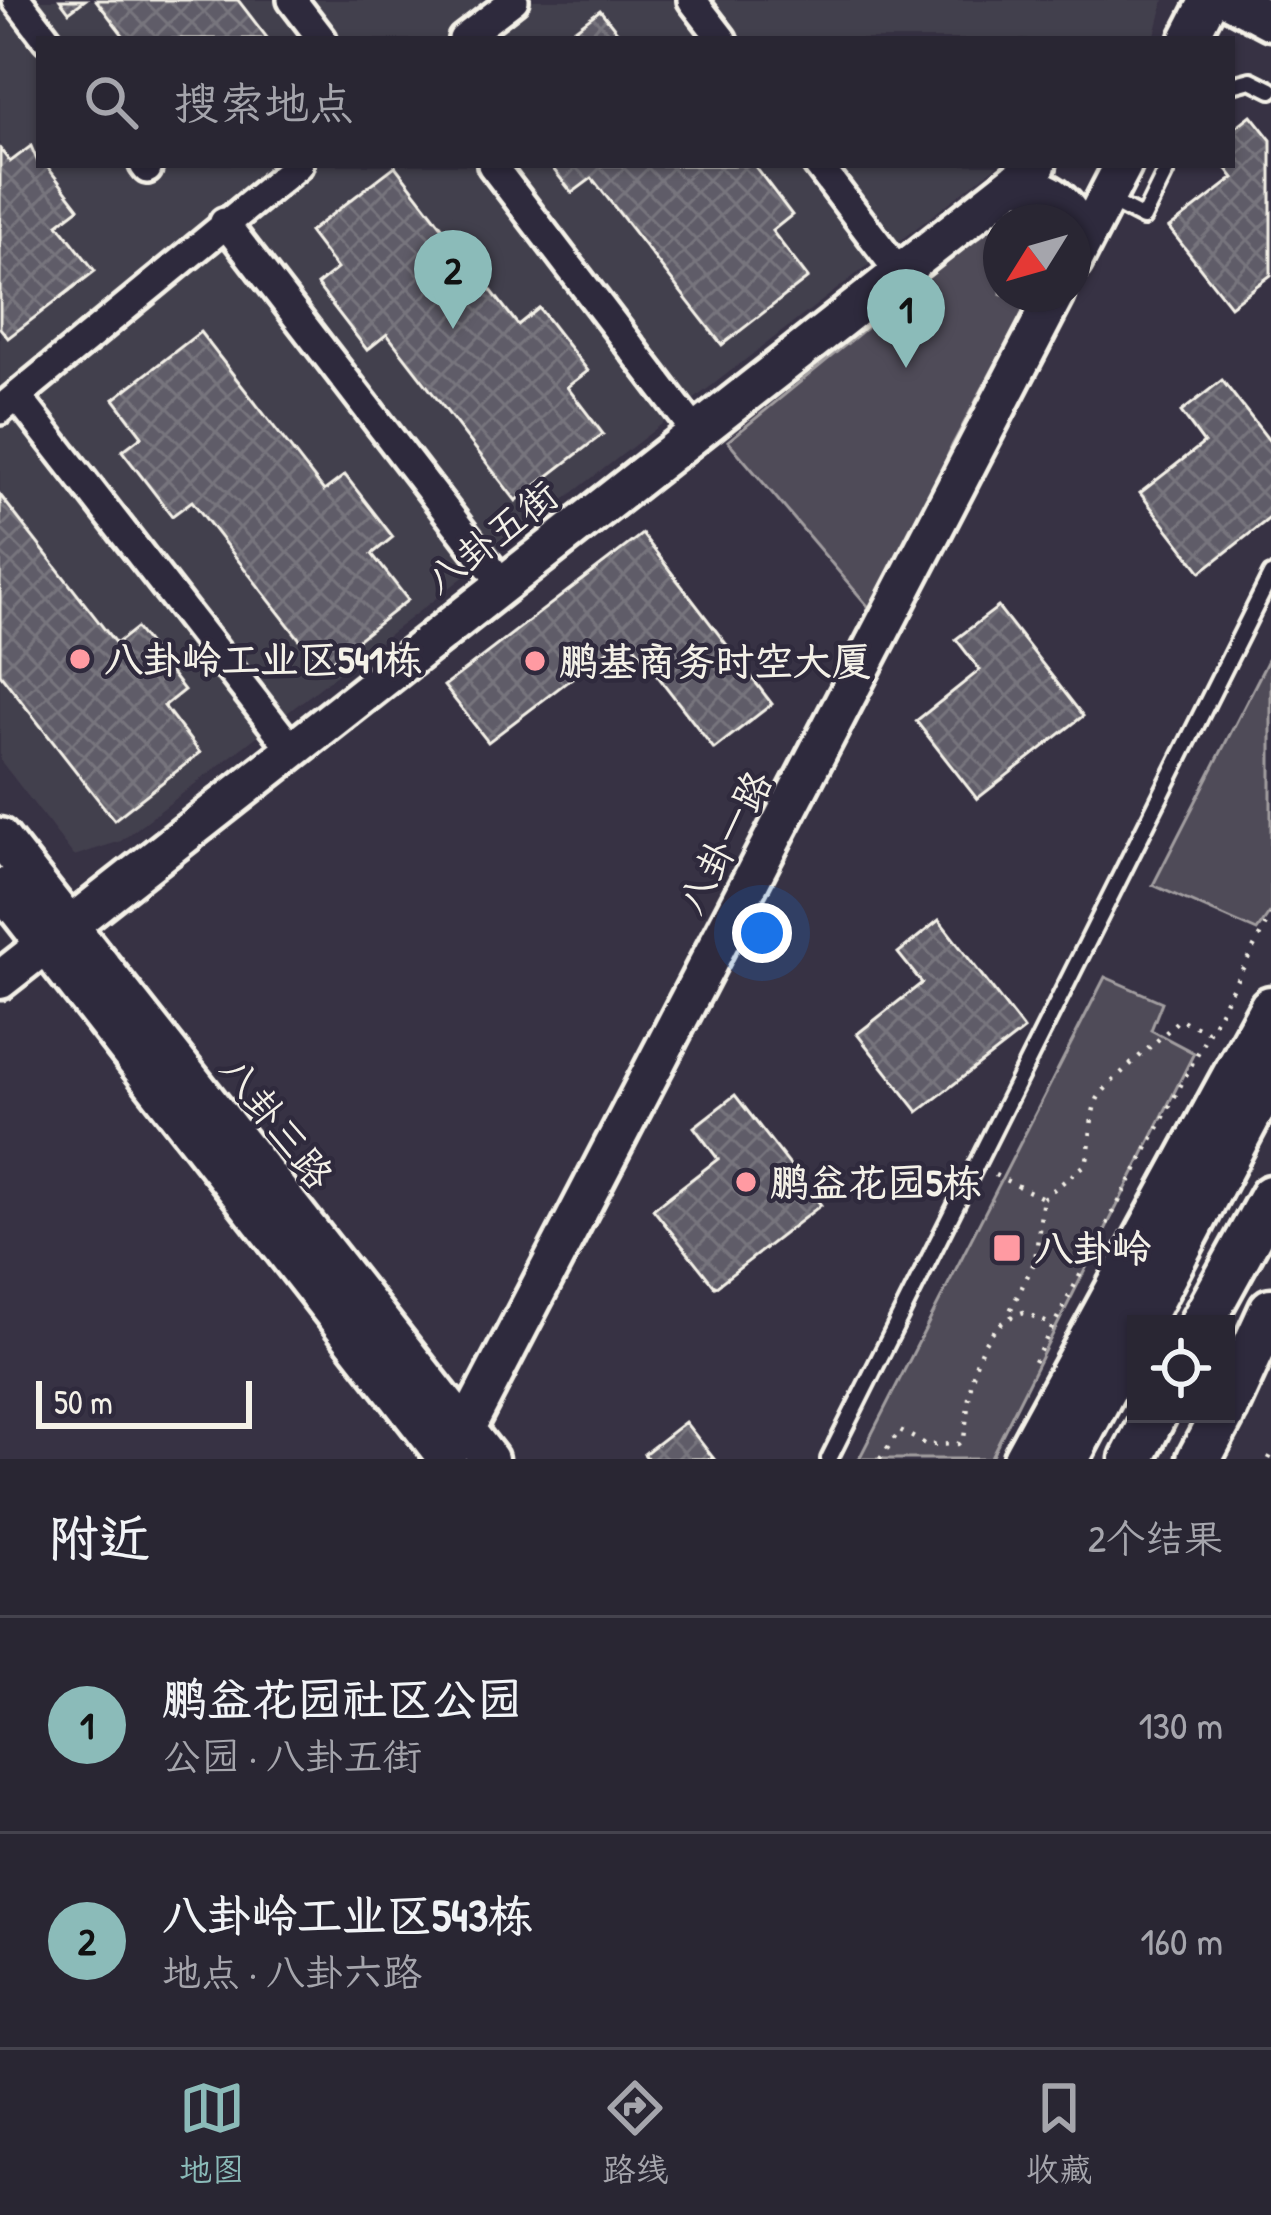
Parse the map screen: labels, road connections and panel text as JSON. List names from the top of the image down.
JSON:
{
  "streets": {
    "street": ["八卦五街", "八卦一路", "八卦三路"]
  },
  "crossings": [
    ["八卦五街", "八卦三路"],
    ["八卦一路", "八卦三路"]
  ],
  "places": {
    "other": ["八卦岭工业区541栋", "鹏基商务时空大厦", "鹏益花园5栋"],
    "transit": ["八卦岭"]
  },
  "scale_bar": "50 m",
  "north": "bottom left",
  "page": {
    "search": "搜索地点",
    "pins": ["2", "1"],
    "scale": "50 m",
    "heading": ["附近", "2个结果"],
    "list": [
      {
        "mark": "1",
        "name": "鹏益花园社区公园",
        "note": "公园 · 八卦五街",
        "value": "130 m"
      },
      {
        "mark": "2",
        "name": "八卦岭工业区543栋",
        "note": "地点 · 八卦六路",
        "value": "160 m"
      }
    ],
    "nav": ["地图", "路线", "收藏"]
  }
}
